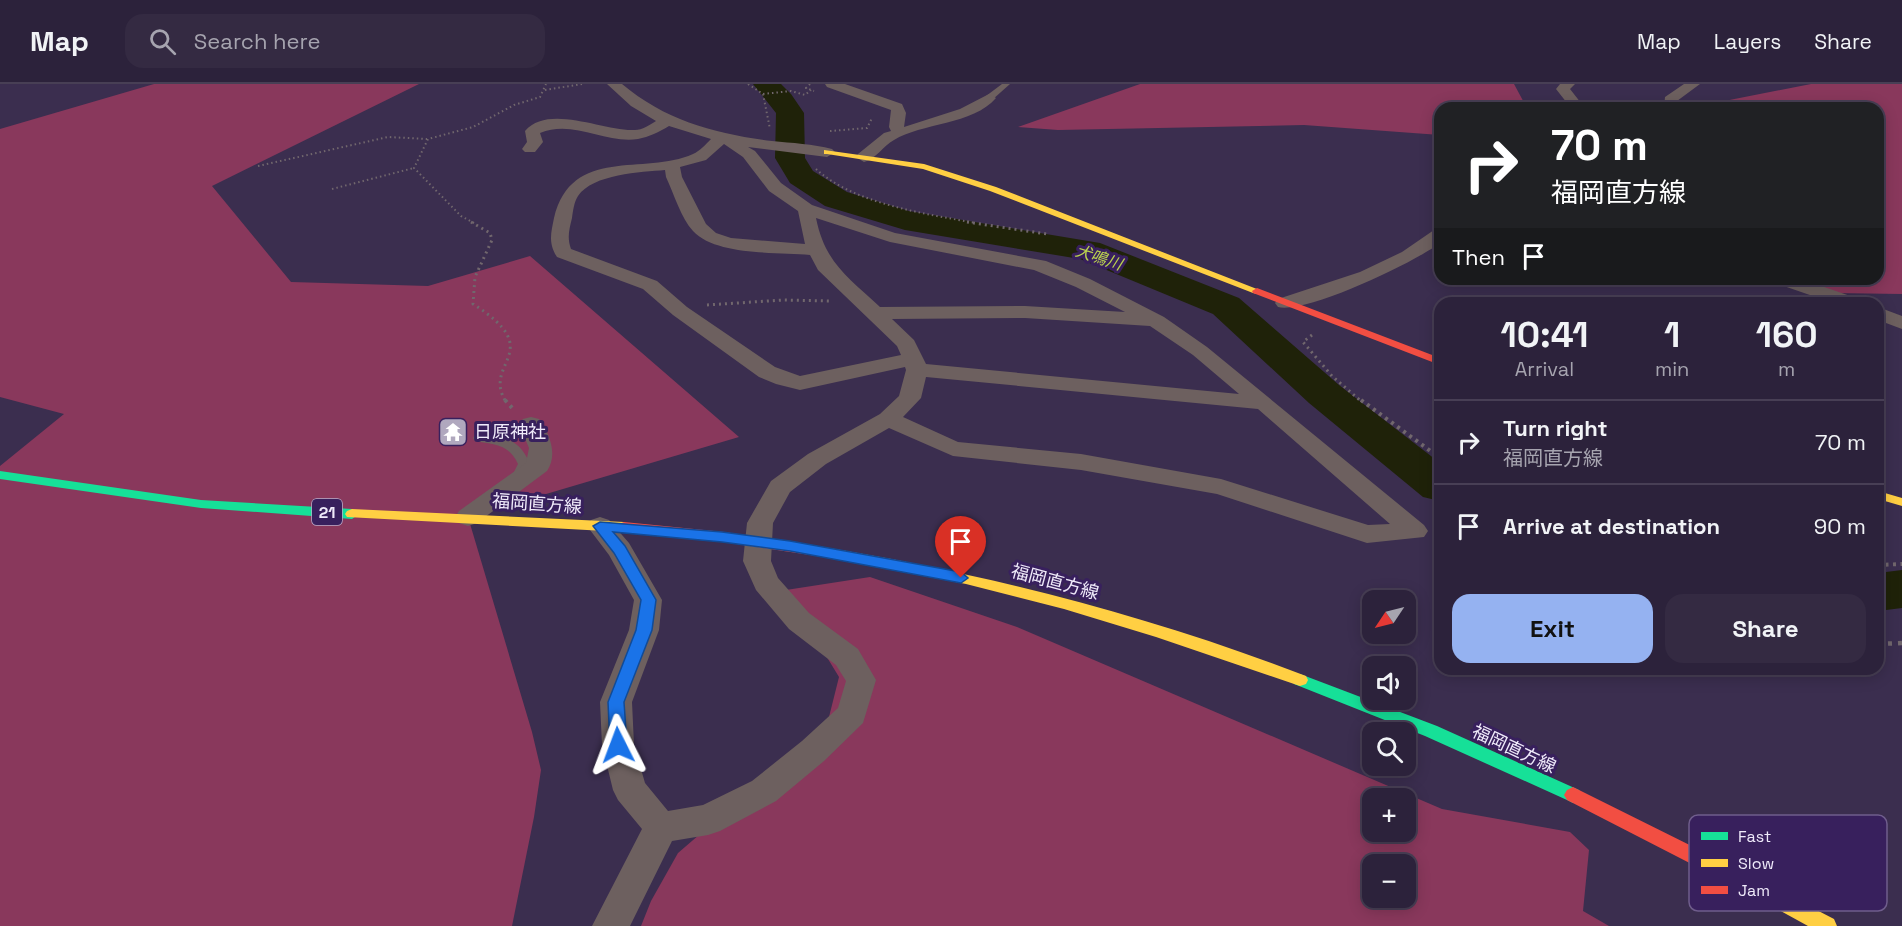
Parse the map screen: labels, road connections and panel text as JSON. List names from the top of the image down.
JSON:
{
  "streets": {
    "main road": ["福岡直方線", "21"]
  },
  "water": ["犬鳴川"],
  "places": {
    "temple": ["日原神社"]
  },
  "legend": ["Fast", "Slow", "Jam"],
  "north": "bottom left",
  "page": {
    "header": "Map",
    "search": "Search here",
    "nav": ["Map", "Layers", "Share"],
    "turn": ["70 m", "福岡直方線"],
    "then": "Then",
    "eta": [
      "10:41",
      "Arrival",
      "1",
      "min",
      "160",
      "m"
    ],
    "list": [
      {
        "name": "Turn right",
        "note": "福岡直方線",
        "value": "70 m"
      },
      {
        "name": "Arrive at destination",
        "value": "90 m"
      }
    ],
    "buttons": ["Exit", "Share"],
    "map_buttons": ["+", "−"]
  }
}
